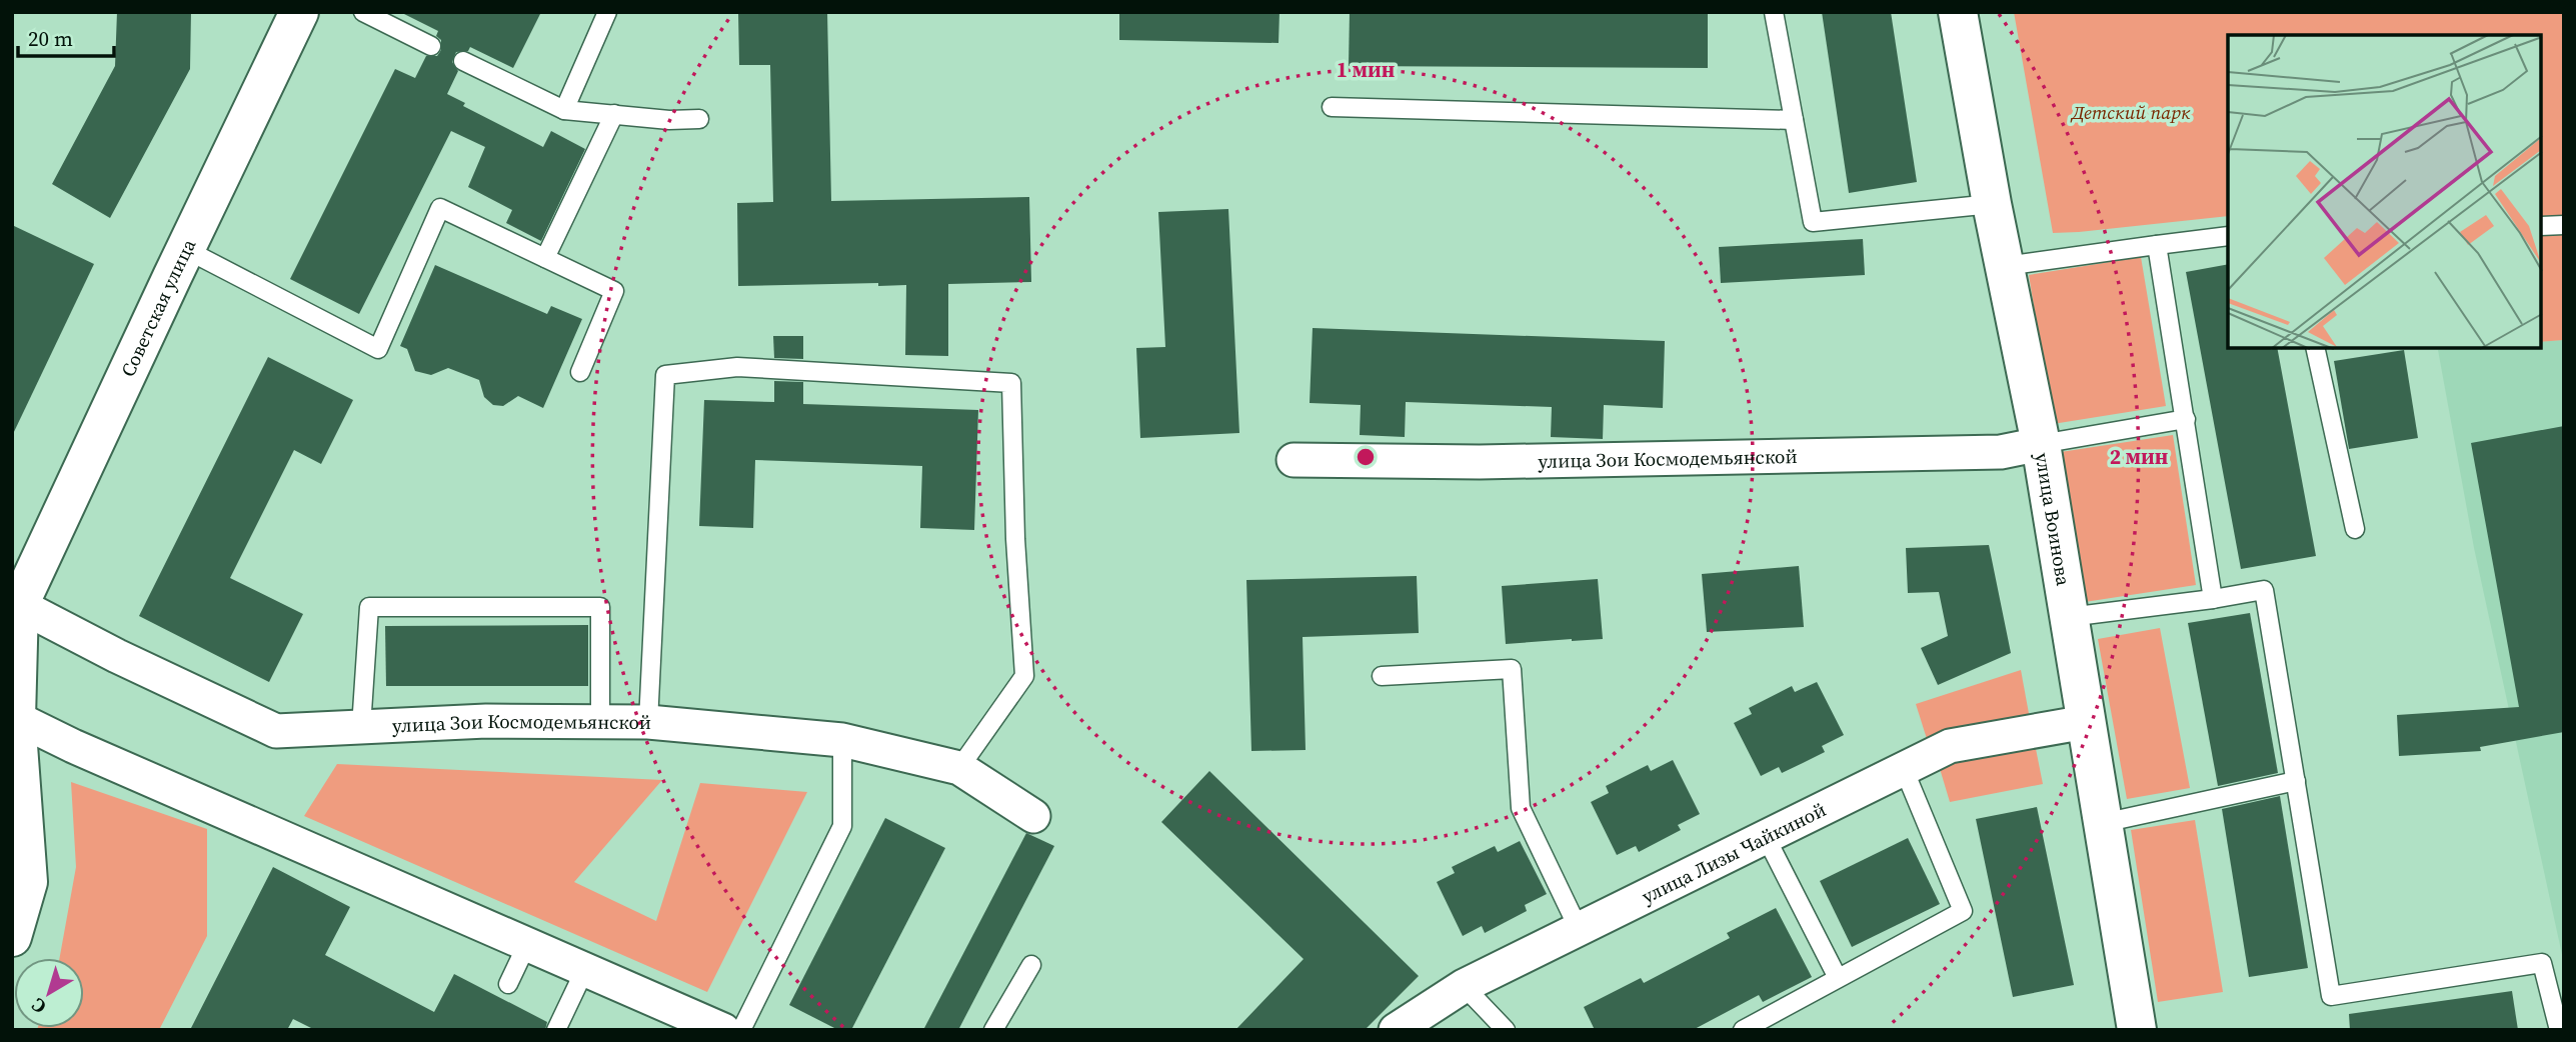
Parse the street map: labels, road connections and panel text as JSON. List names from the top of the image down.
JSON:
{
  "streets": {
    "street": [
      "Советская улица",
      "улица Зои Космодемьянской",
      "улица Воинова",
      "улица Лизы Чайкиной"
    ]
  },
  "crossings": [
    ["Советская улица", "улица Зои Космодемьянской"],
    ["улица Зои Космодемьянской", "улица Воинова"],
    ["улица Воинова", "улица Лизы Чайкиной"]
  ],
  "parks": ["Детский парк"],
  "scale_bar": "20 m",
  "north": "bottom left",
  "rings": ["1 мин", "2 мин"]
}
